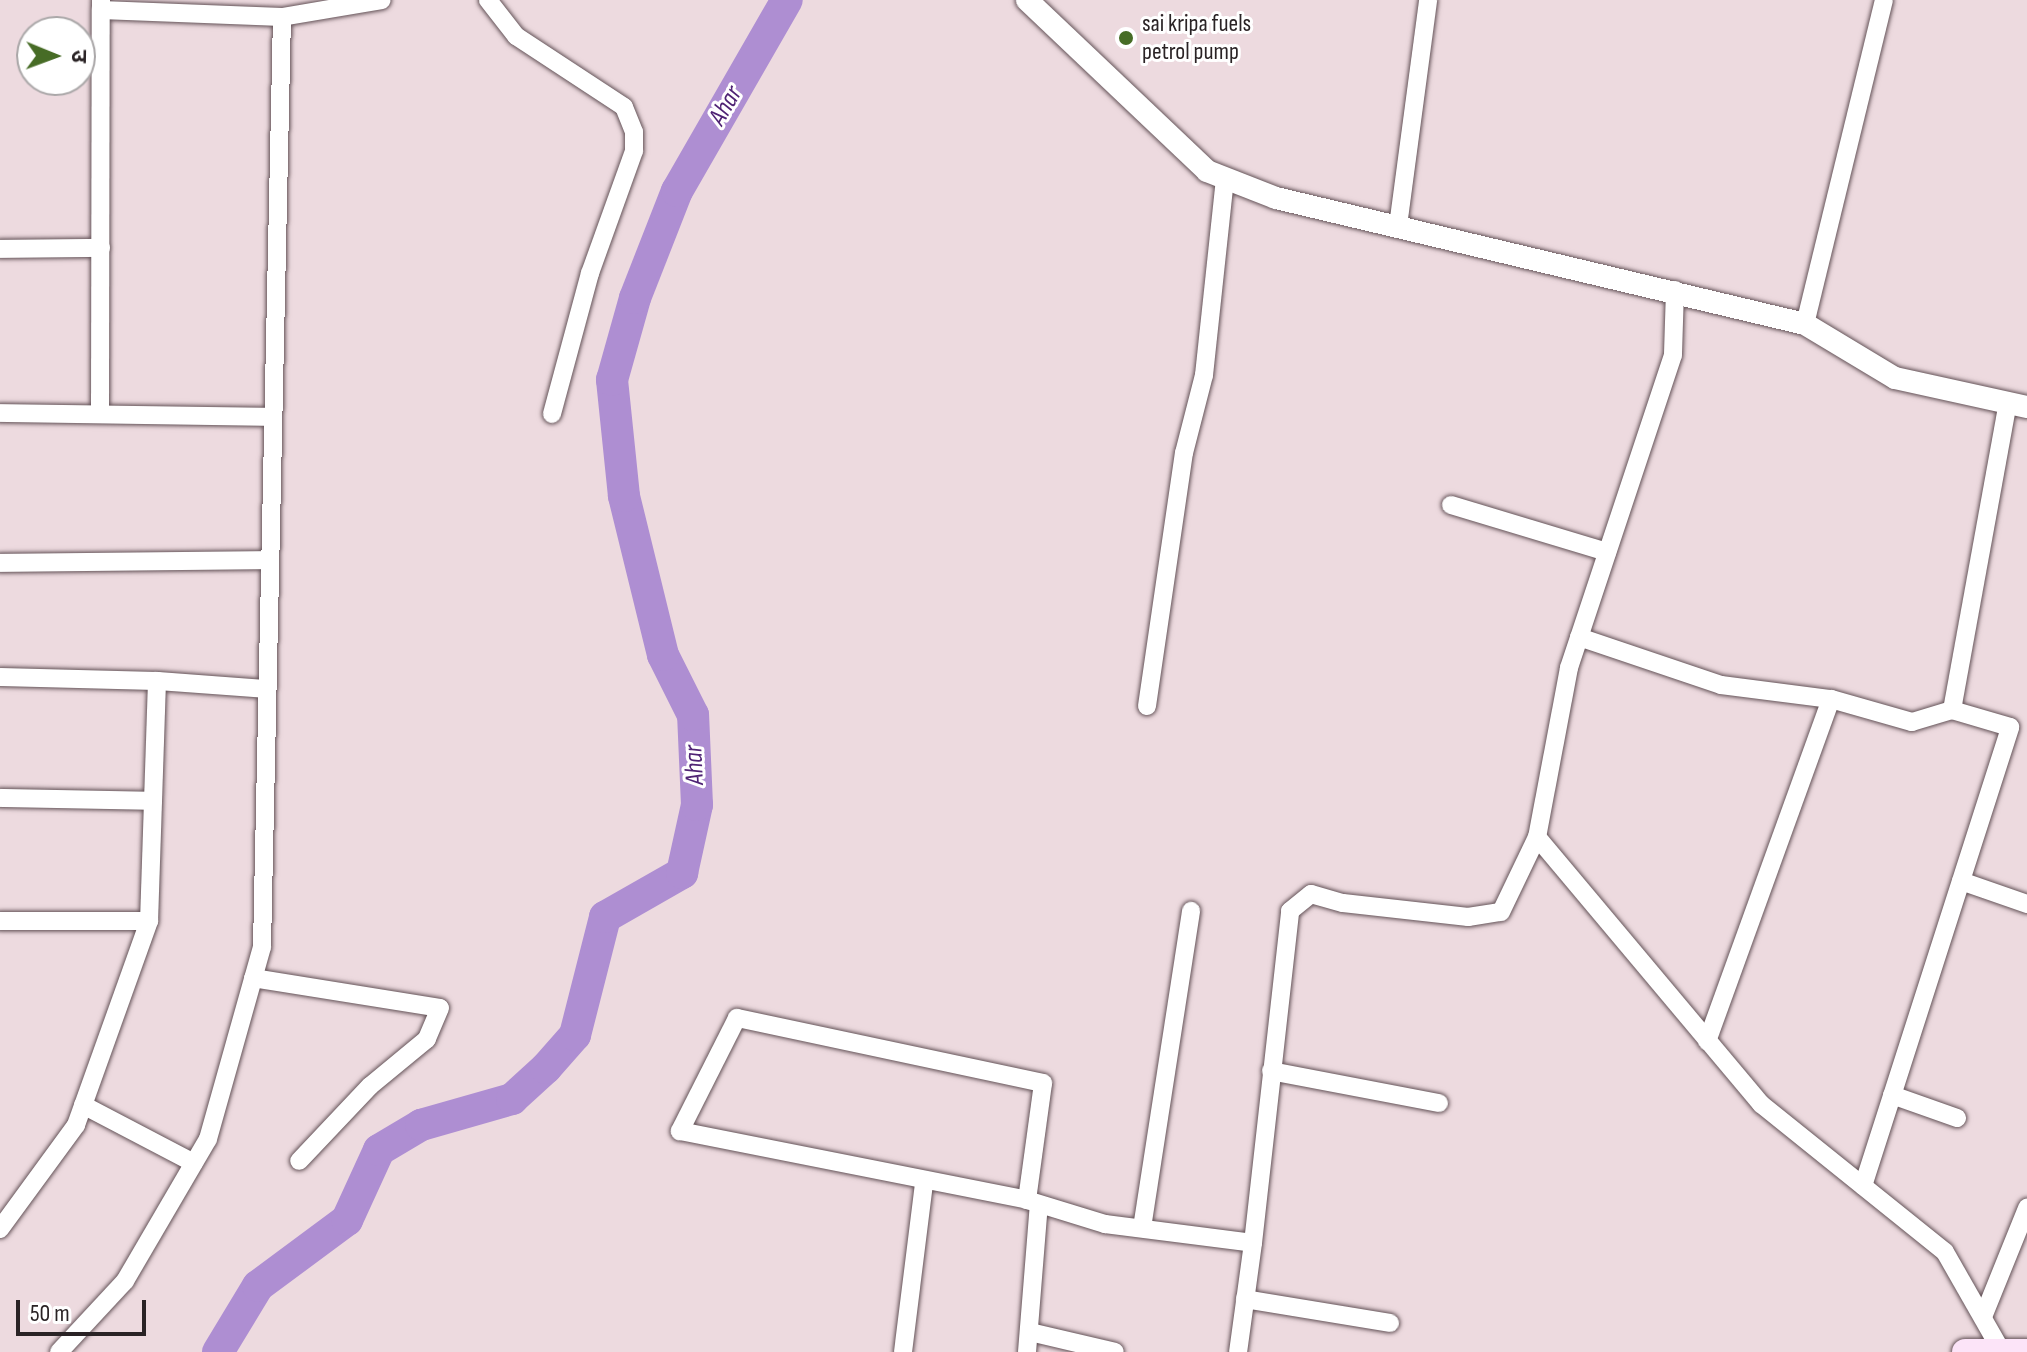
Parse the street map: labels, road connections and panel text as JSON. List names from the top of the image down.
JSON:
{
  "water": ["Ahar"],
  "places": ["sai kripa fuels petrol pump"],
  "scale_bar": "50 m",
  "north": "right"
}
